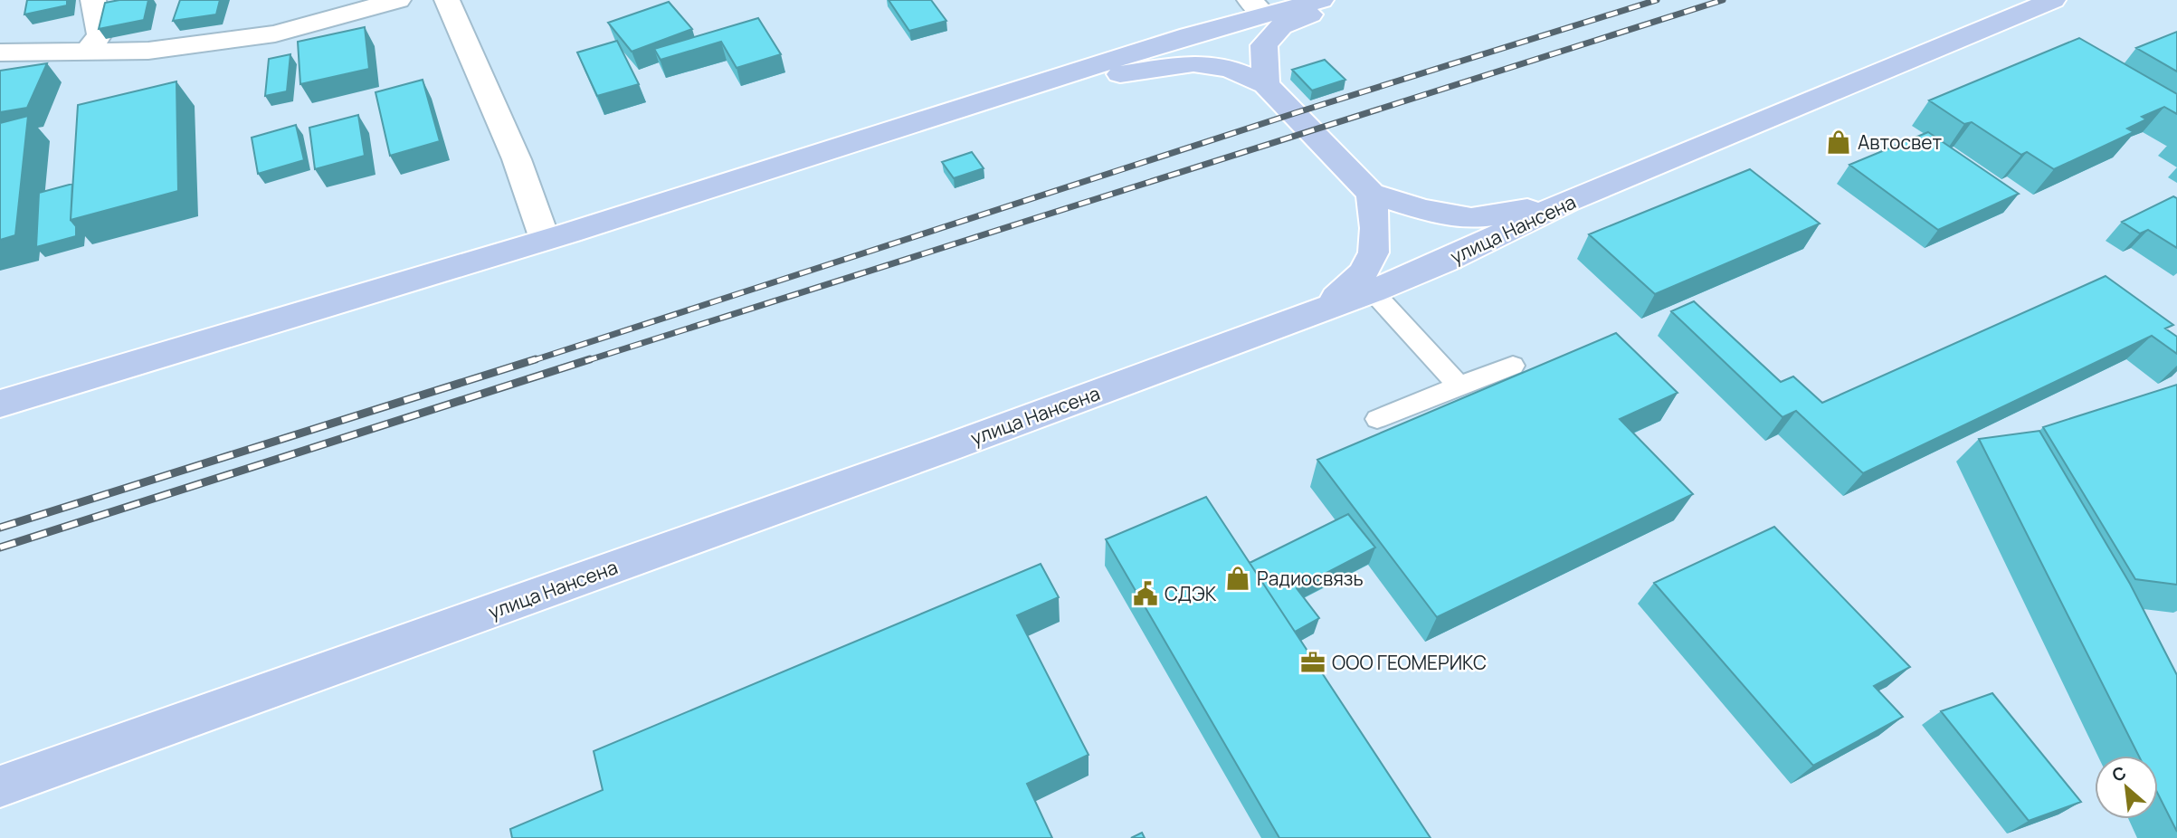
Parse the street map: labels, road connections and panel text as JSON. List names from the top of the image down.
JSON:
{
  "streets": {
    "main road": ["улица Нансена"]
  },
  "places": {
    "shop": ["Автосвет", "Радиосвязь"],
    "public building": ["СДЭК"],
    "office": ["ООО ГЕОМЕРИКС"]
  },
  "north": "top left"
}
